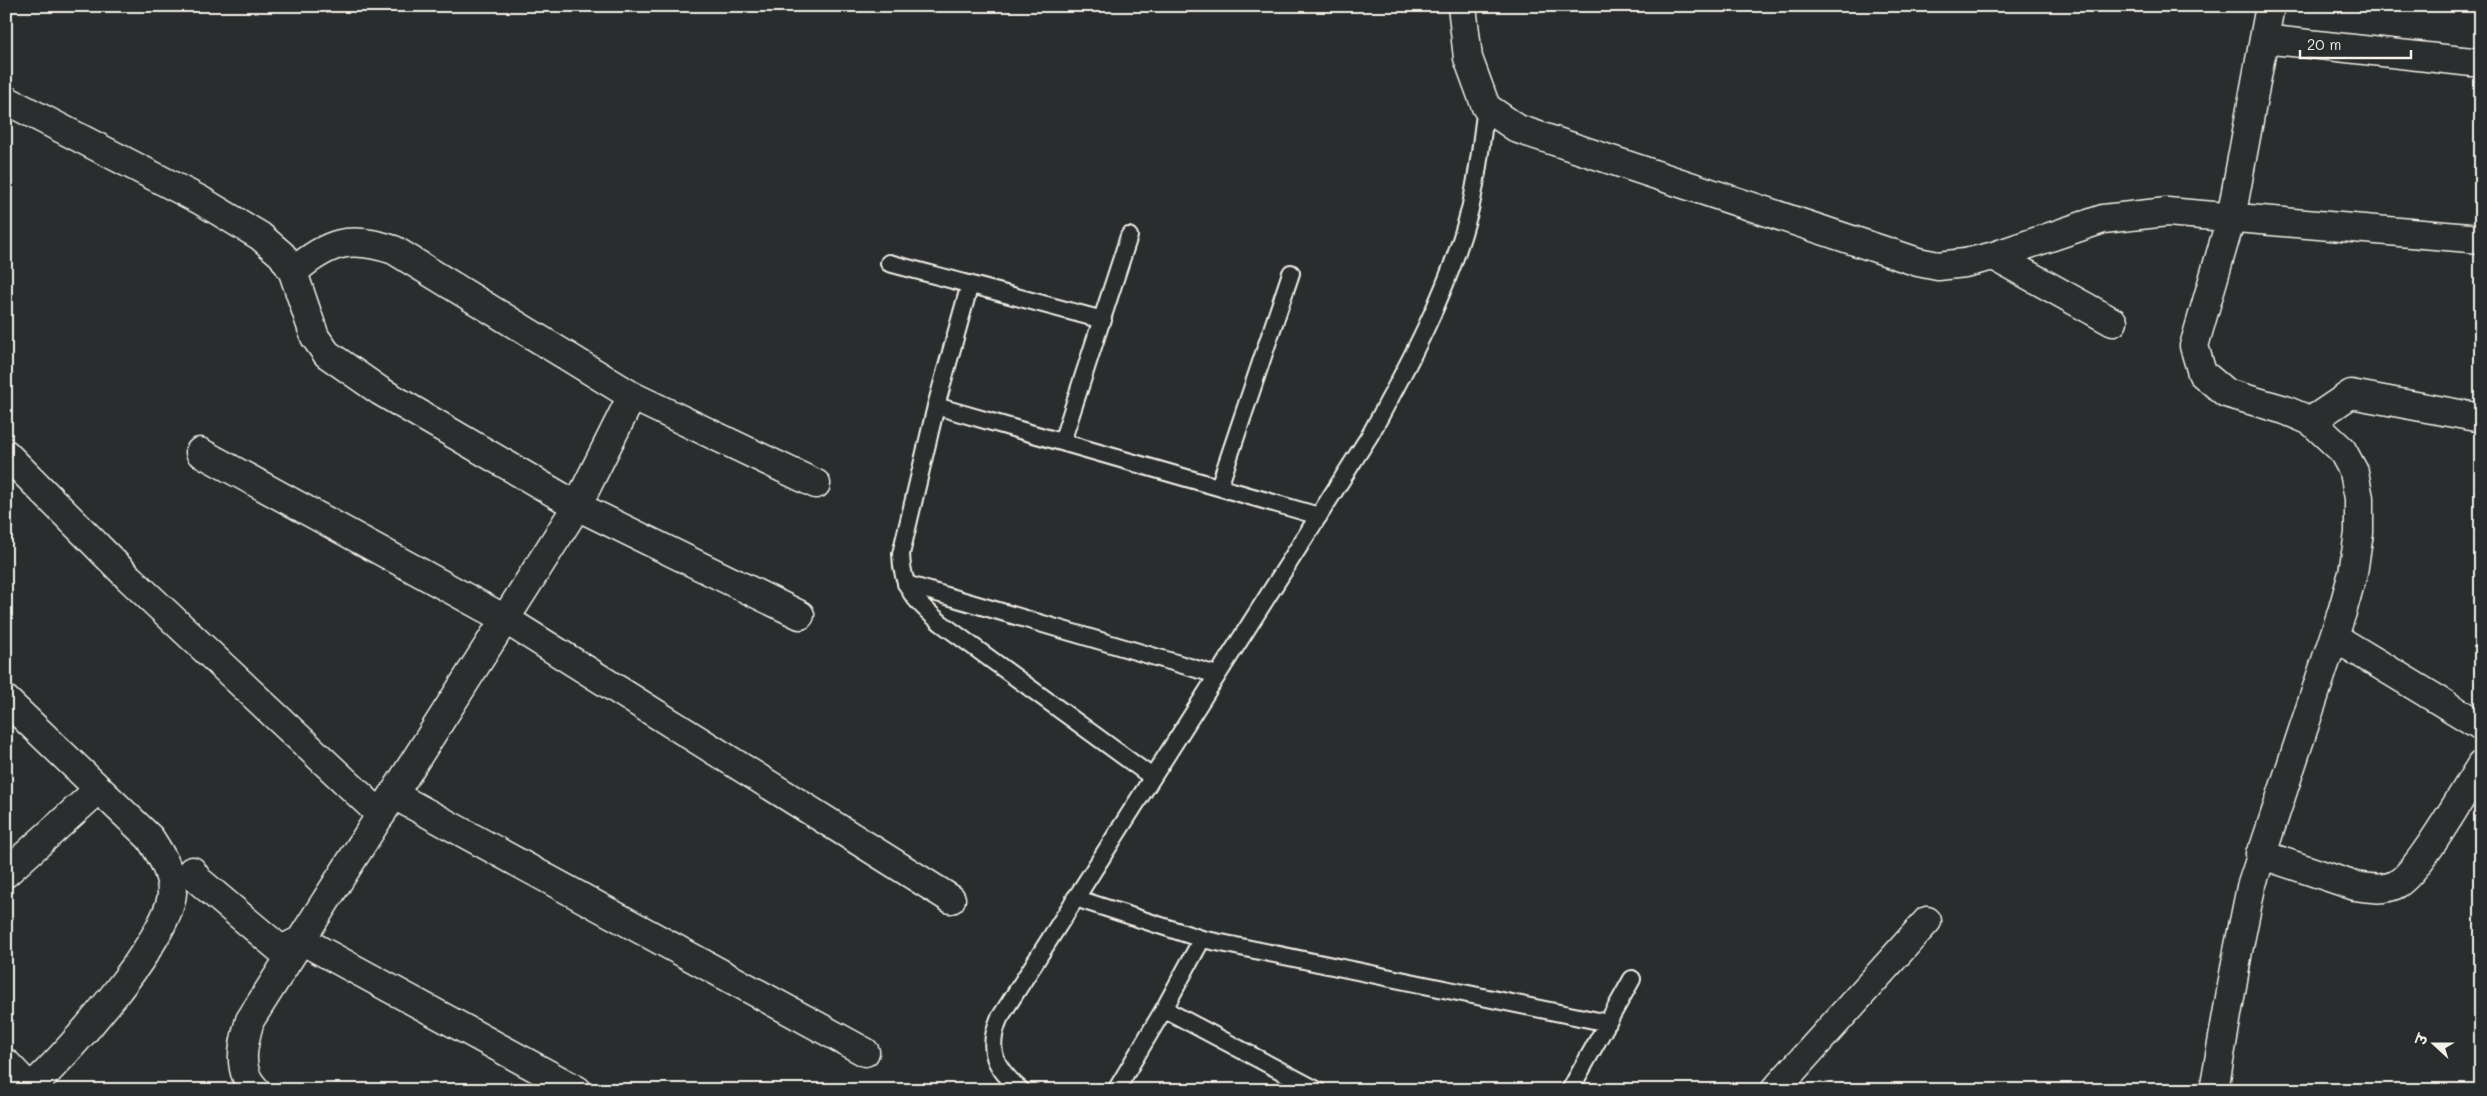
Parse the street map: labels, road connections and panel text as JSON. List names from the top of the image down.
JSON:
{
  "scale_bar": "20 m",
  "north": "left"
}
